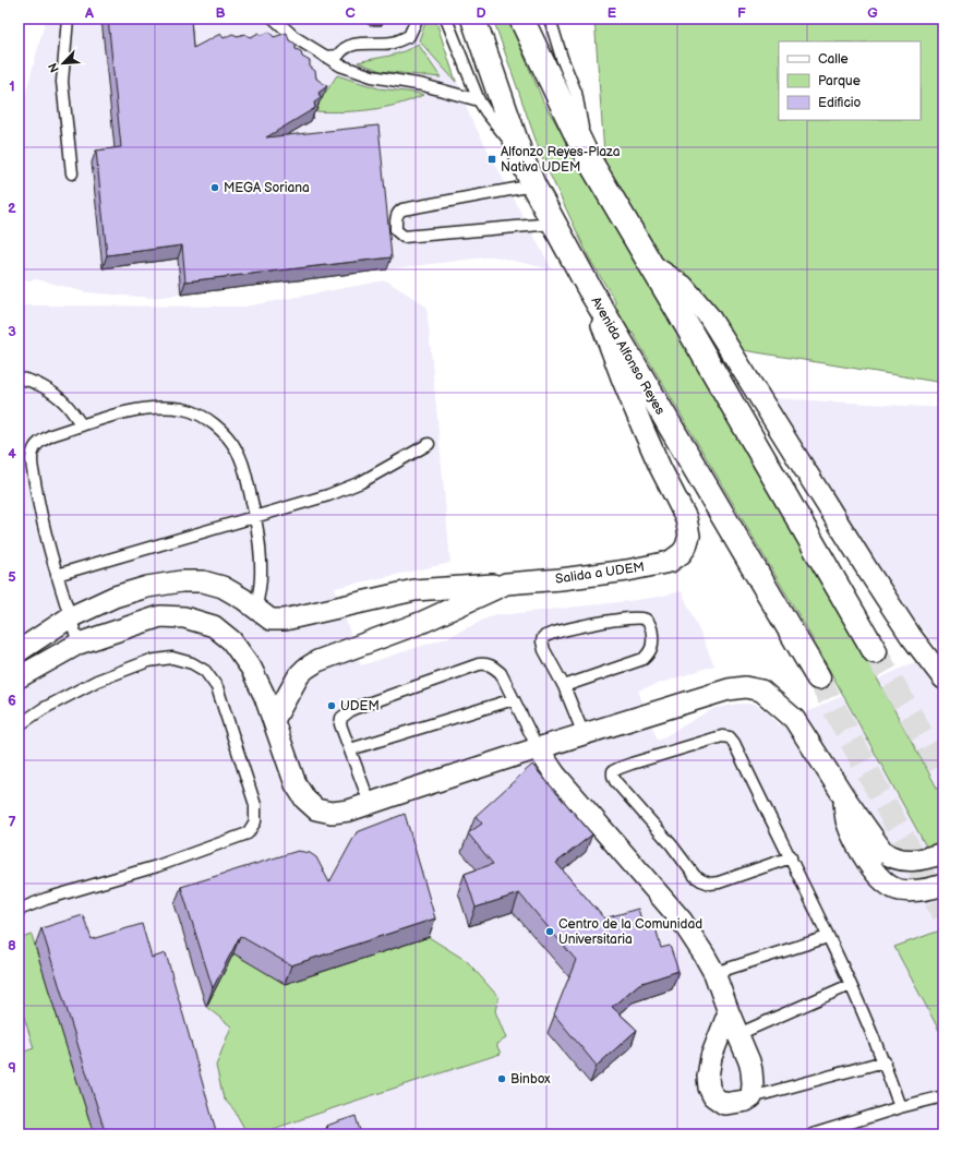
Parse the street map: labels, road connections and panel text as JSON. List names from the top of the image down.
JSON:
{
  "streets": {
    "main road": ["Avenida Alfonso Reyes"],
    "street": ["Salida a UDEM"]
  },
  "crossings": [
    ["Avenida Alfonso Reyes", "Salida a UDEM"]
  ],
  "places": {
    "transit": ["Alfonzo Reyes-Plaza Nativa UDEM"],
    "other": [
      "MEGA Soriana",
      "UDEM",
      "Centro de la Comunidad Universitaria",
      "Binbox"
    ]
  },
  "legend": ["Calle", "Parque", "Edificio"],
  "north": "bottom left",
  "grid": {
    "columns": [
      "A",
      "B",
      "C",
      "D",
      "E",
      "F",
      "G"
    ],
    "rows": [
      "1",
      "2",
      "3",
      "4",
      "5",
      "6",
      "7",
      "8",
      "9"
    ]
  }
}
